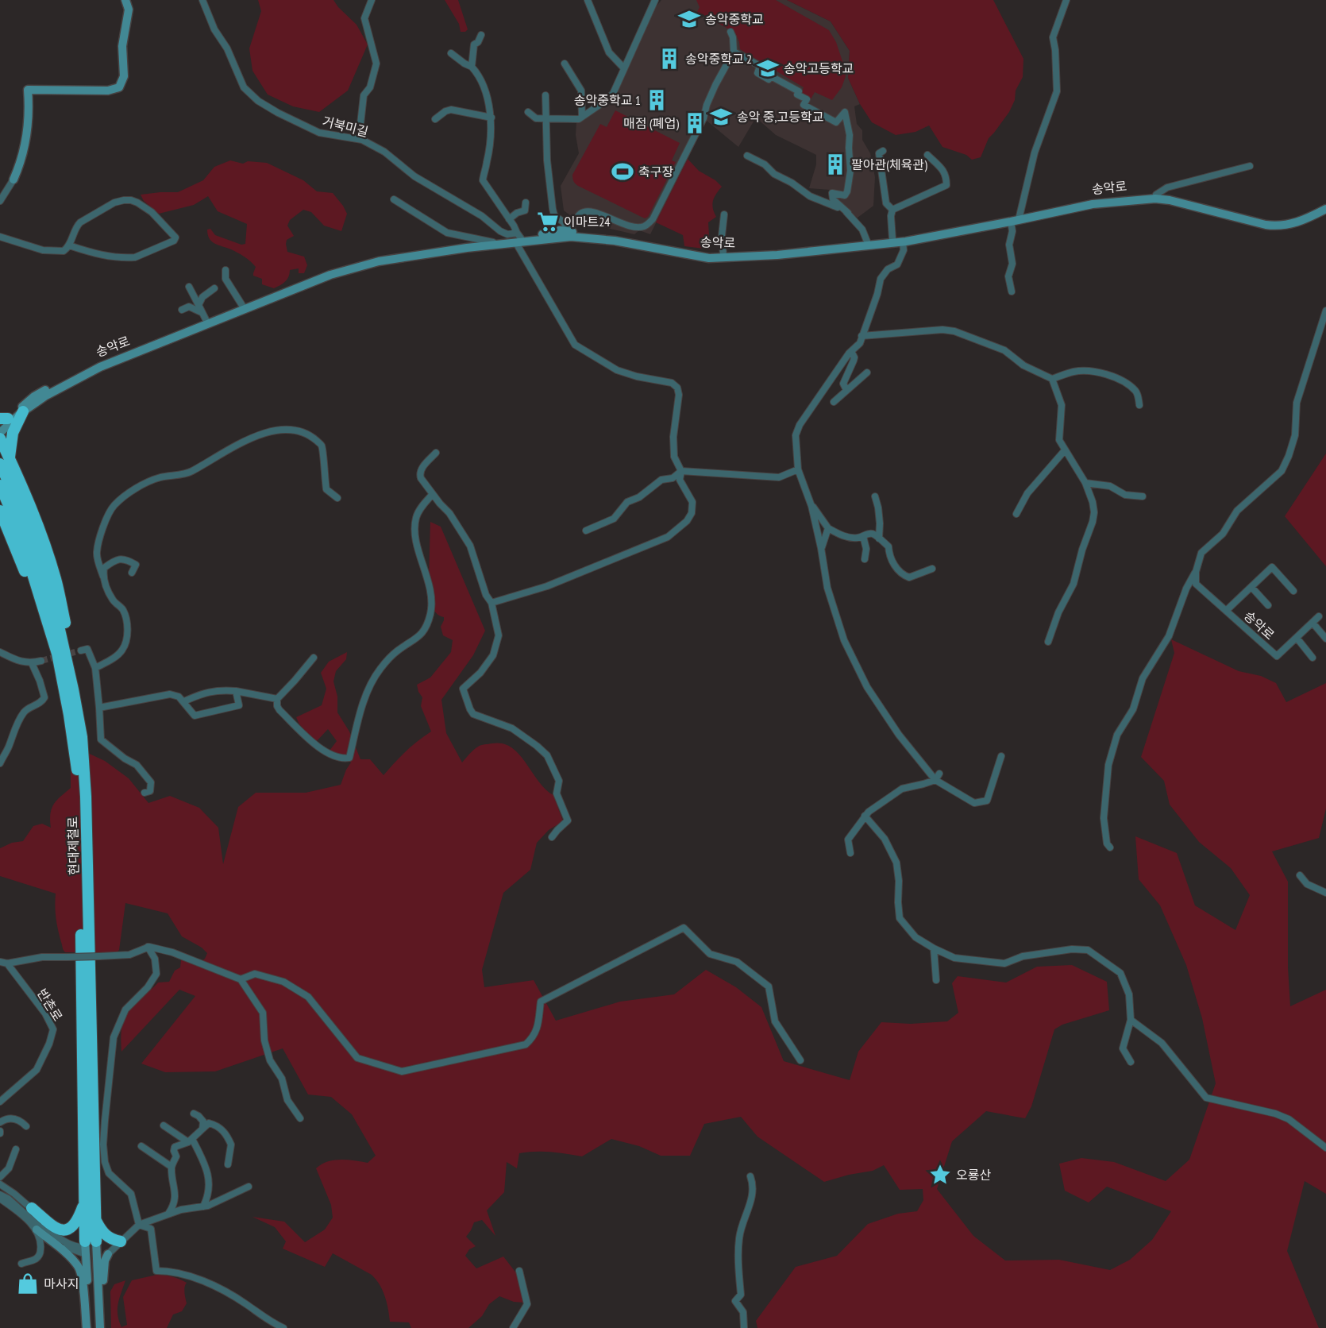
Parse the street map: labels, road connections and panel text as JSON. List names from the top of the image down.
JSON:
{
  "streets": {
    "highway": ["현대제철로"],
    "main road": ["송악로"],
    "street": ["거북미길", "반촌로"]
  },
  "crossings": [
    ["거북미길", "송악로"]
  ],
  "places": {
    "school or university": ["송악중학교", "송악고등학교", "송악 중,고등학교"],
    "building": [
      "송악중학교 2",
      "송악중학교 1",
      "매점 (폐업)",
      "팔아관(체육관)"
    ],
    "sports": ["축구장"],
    "supermarket": ["이마트24"],
    "place": ["오룡산"],
    "shop": ["마사지"]
  }
}
